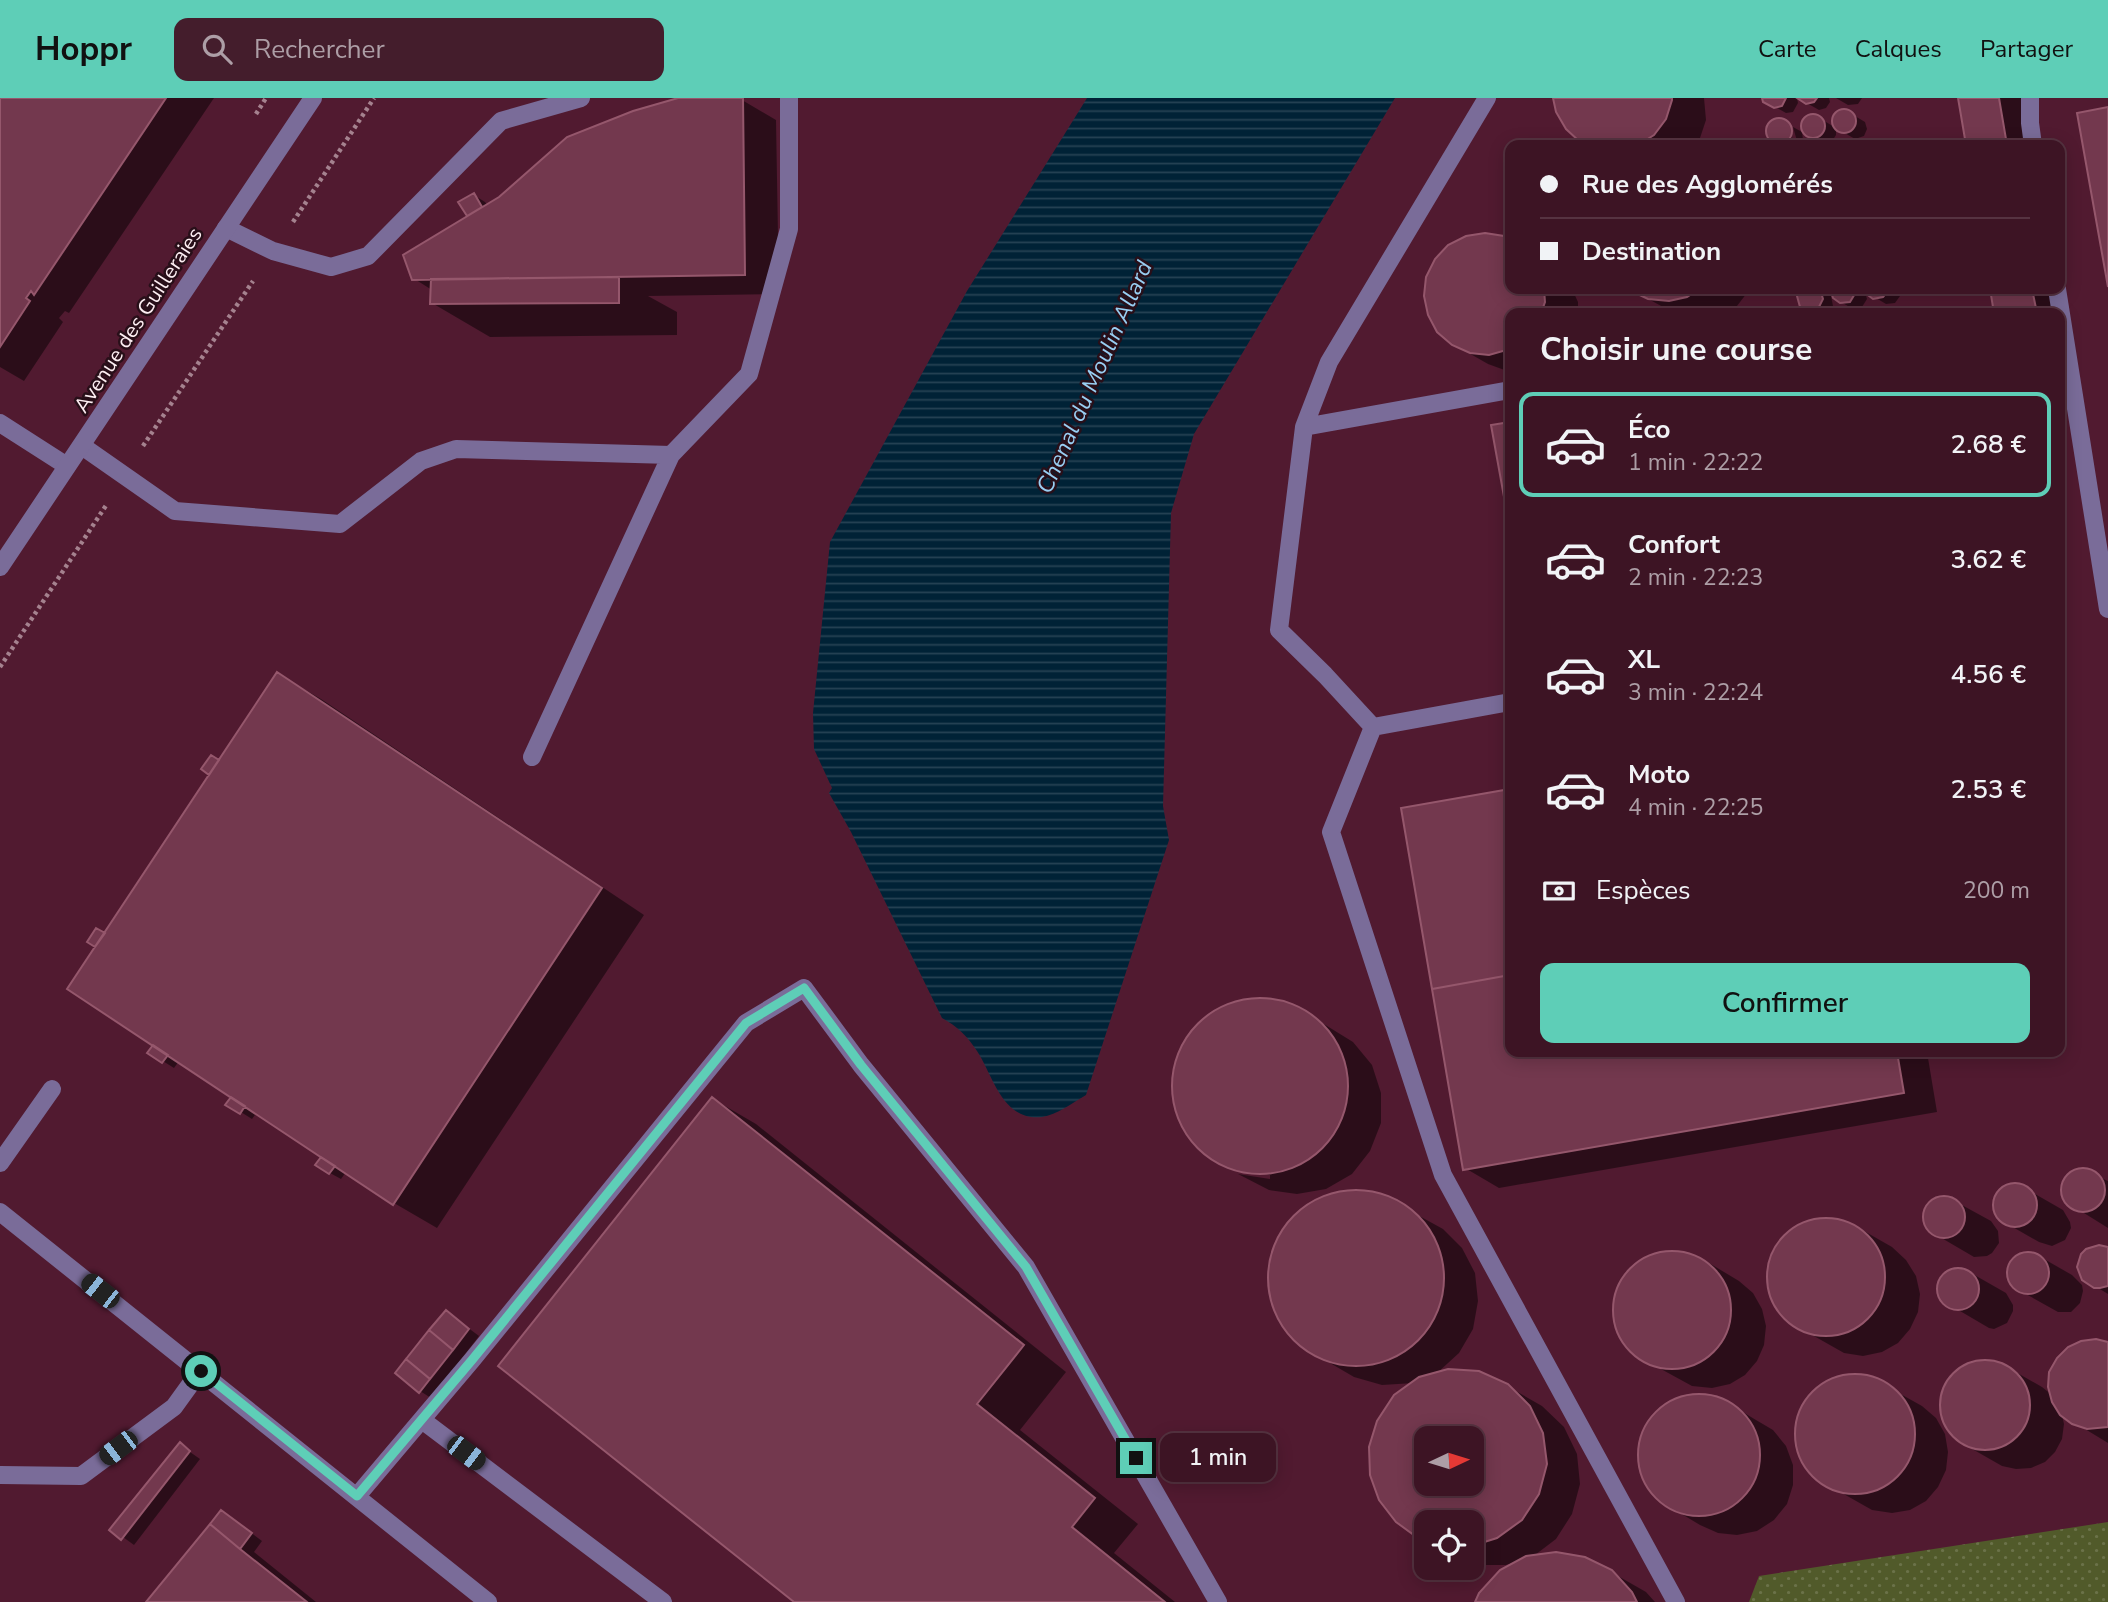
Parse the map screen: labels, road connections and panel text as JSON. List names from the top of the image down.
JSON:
{
  "streets": {
    "street": ["Avenue des Guilleraies"]
  },
  "water": ["Chenal du Moulin Allard"],
  "north": "right",
  "page": {
    "header": "Hoppr",
    "search": "Rechercher",
    "nav": ["Carte", "Calques", "Partager"],
    "banner": ["Rue des Agglomérés", "Destination"],
    "heading": "Choisir une course",
    "list": [
      {
        "name": "Éco",
        "note": "1 min · 22:22",
        "value": "2.68 €"
      },
      {
        "name": "Confort",
        "note": "2 min · 22:23",
        "value": "3.62 €"
      },
      {
        "name": "XL",
        "note": "3 min · 22:24",
        "value": "4.56 €"
      },
      {
        "name": "Moto",
        "note": "4 min · 22:25",
        "value": "2.53 €"
      }
    ],
    "pay": ["Espèces", "200 m"],
    "buttons": "Confirmer",
    "bubble": "1 min"
  }
}
